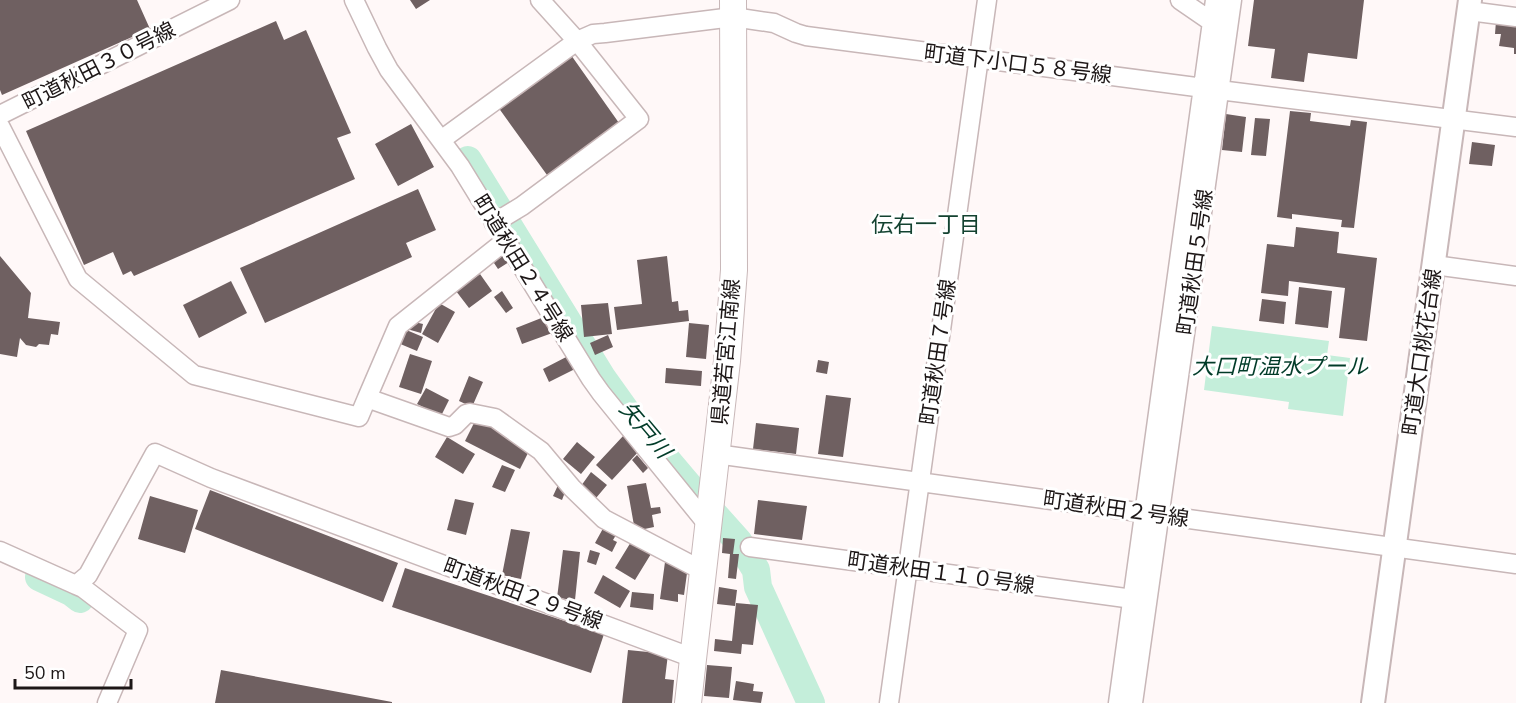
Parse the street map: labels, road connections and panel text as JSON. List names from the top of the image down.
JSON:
{
  "streets": {
    "main road": ["県道若宮江南線"],
    "street": [
      "町道下小口５８号線",
      "町道秋田３０号線",
      "町道秋田２４号線",
      "町道秋田７号線",
      "町道大口桃花台線",
      "町道秋田２号線",
      "町道秋田１１０号線",
      "町道秋田２９号線"
    ]
  },
  "crossings": [
    ["町道下小口５８号線", "県道若宮江南線"],
    ["町道下小口５８号線", "町道秋田７号線"],
    ["町道下小口５８号線", "町道大口桃花台線"],
    ["町道秋田２４号線", "県道若宮江南線"],
    ["県道若宮江南線", "町道秋田２号線"],
    ["県道若宮江南線", "町道秋田２９号線"],
    ["町道秋田７号線", "町道秋田２号線"],
    ["町道秋田７号線", "町道秋田１１０号線"],
    ["町道大口桃花台線", "町道秋田２号線"]
  ],
  "districts": ["伝右一丁目"],
  "water": ["大口町温水プール", "矢戸川"],
  "scale_bar": "50 m"
}
